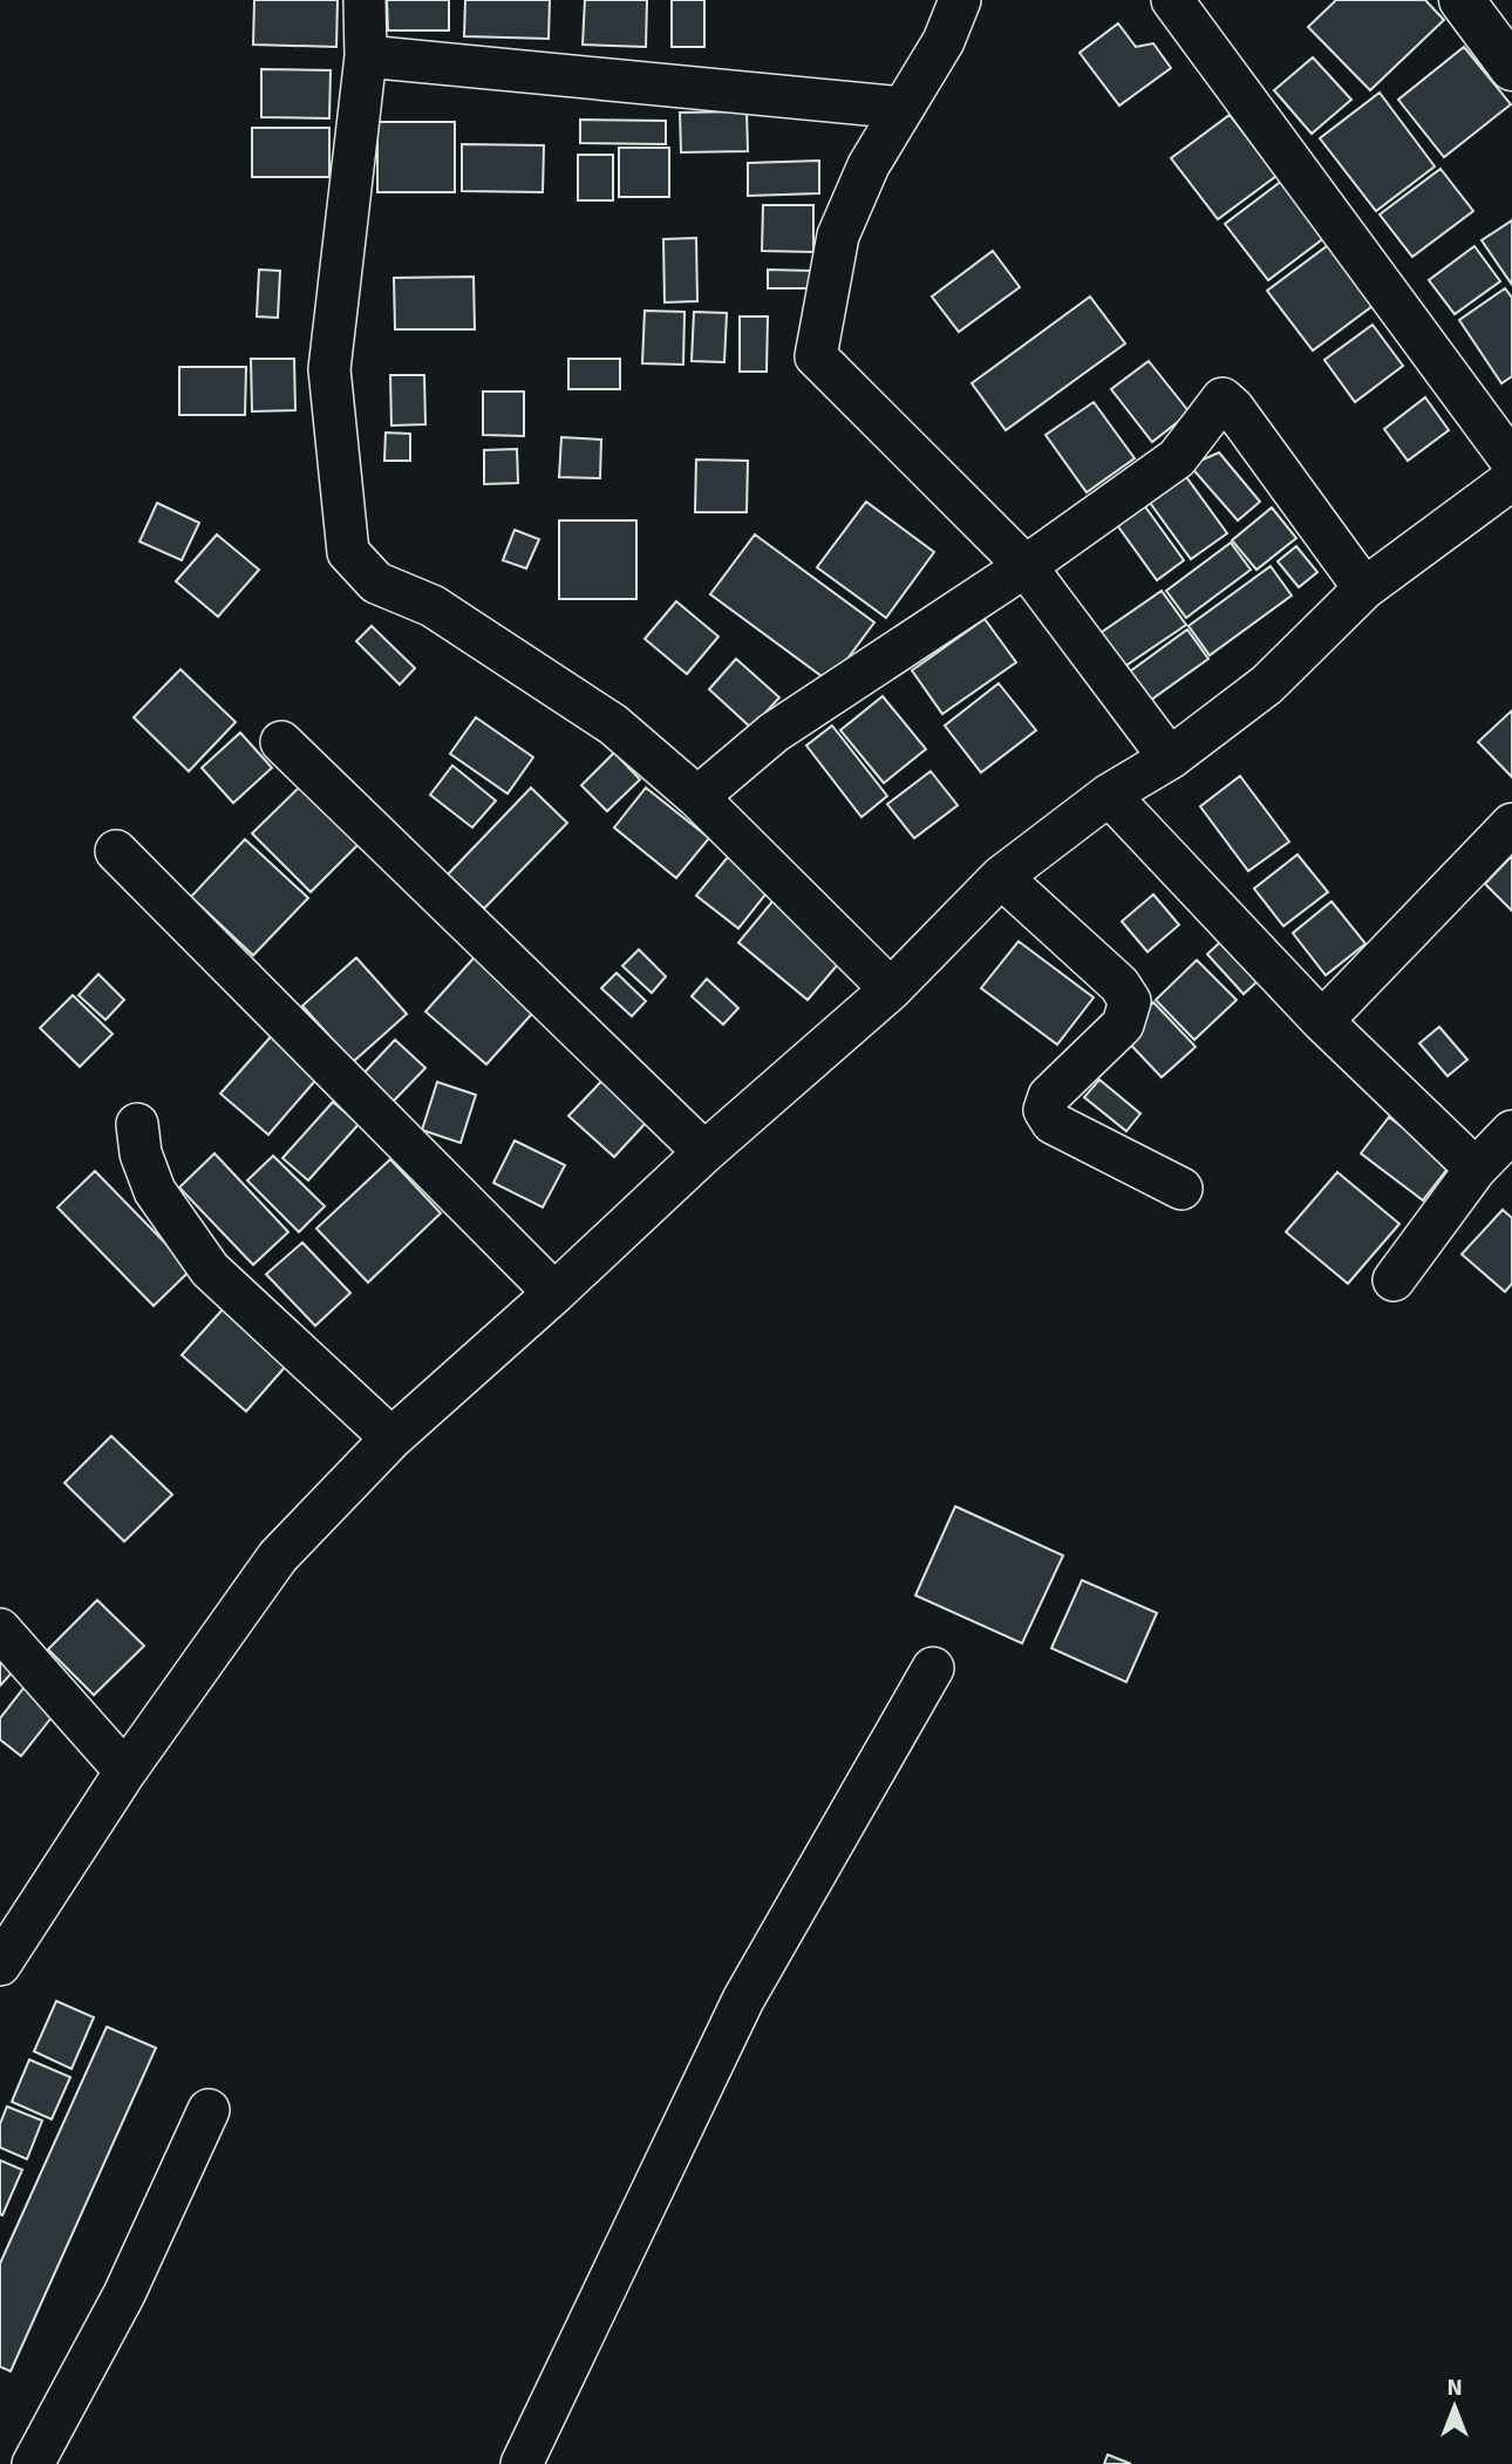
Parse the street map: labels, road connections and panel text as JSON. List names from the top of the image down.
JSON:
{
  "north": "top"
}
